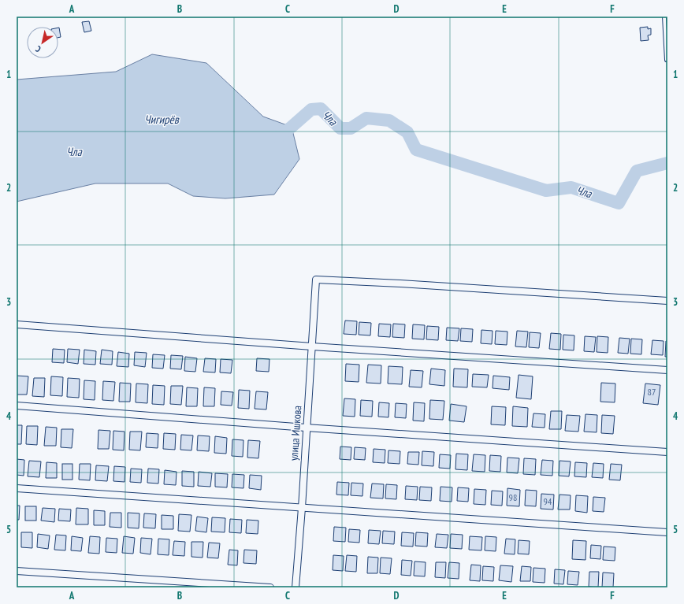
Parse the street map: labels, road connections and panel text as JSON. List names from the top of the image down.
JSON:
{
  "streets": {
    "street": ["улица Ишкова"]
  },
  "water": ["Чла", "Чигирёв"],
  "house_numbers": ["87", "98", "94"],
  "north": "bottom left",
  "grid": {
    "columns": [
      "A",
      "B",
      "C",
      "D",
      "E",
      "F"
    ],
    "rows": [
      "1",
      "2",
      "3",
      "4",
      "5"
    ]
  }
}
